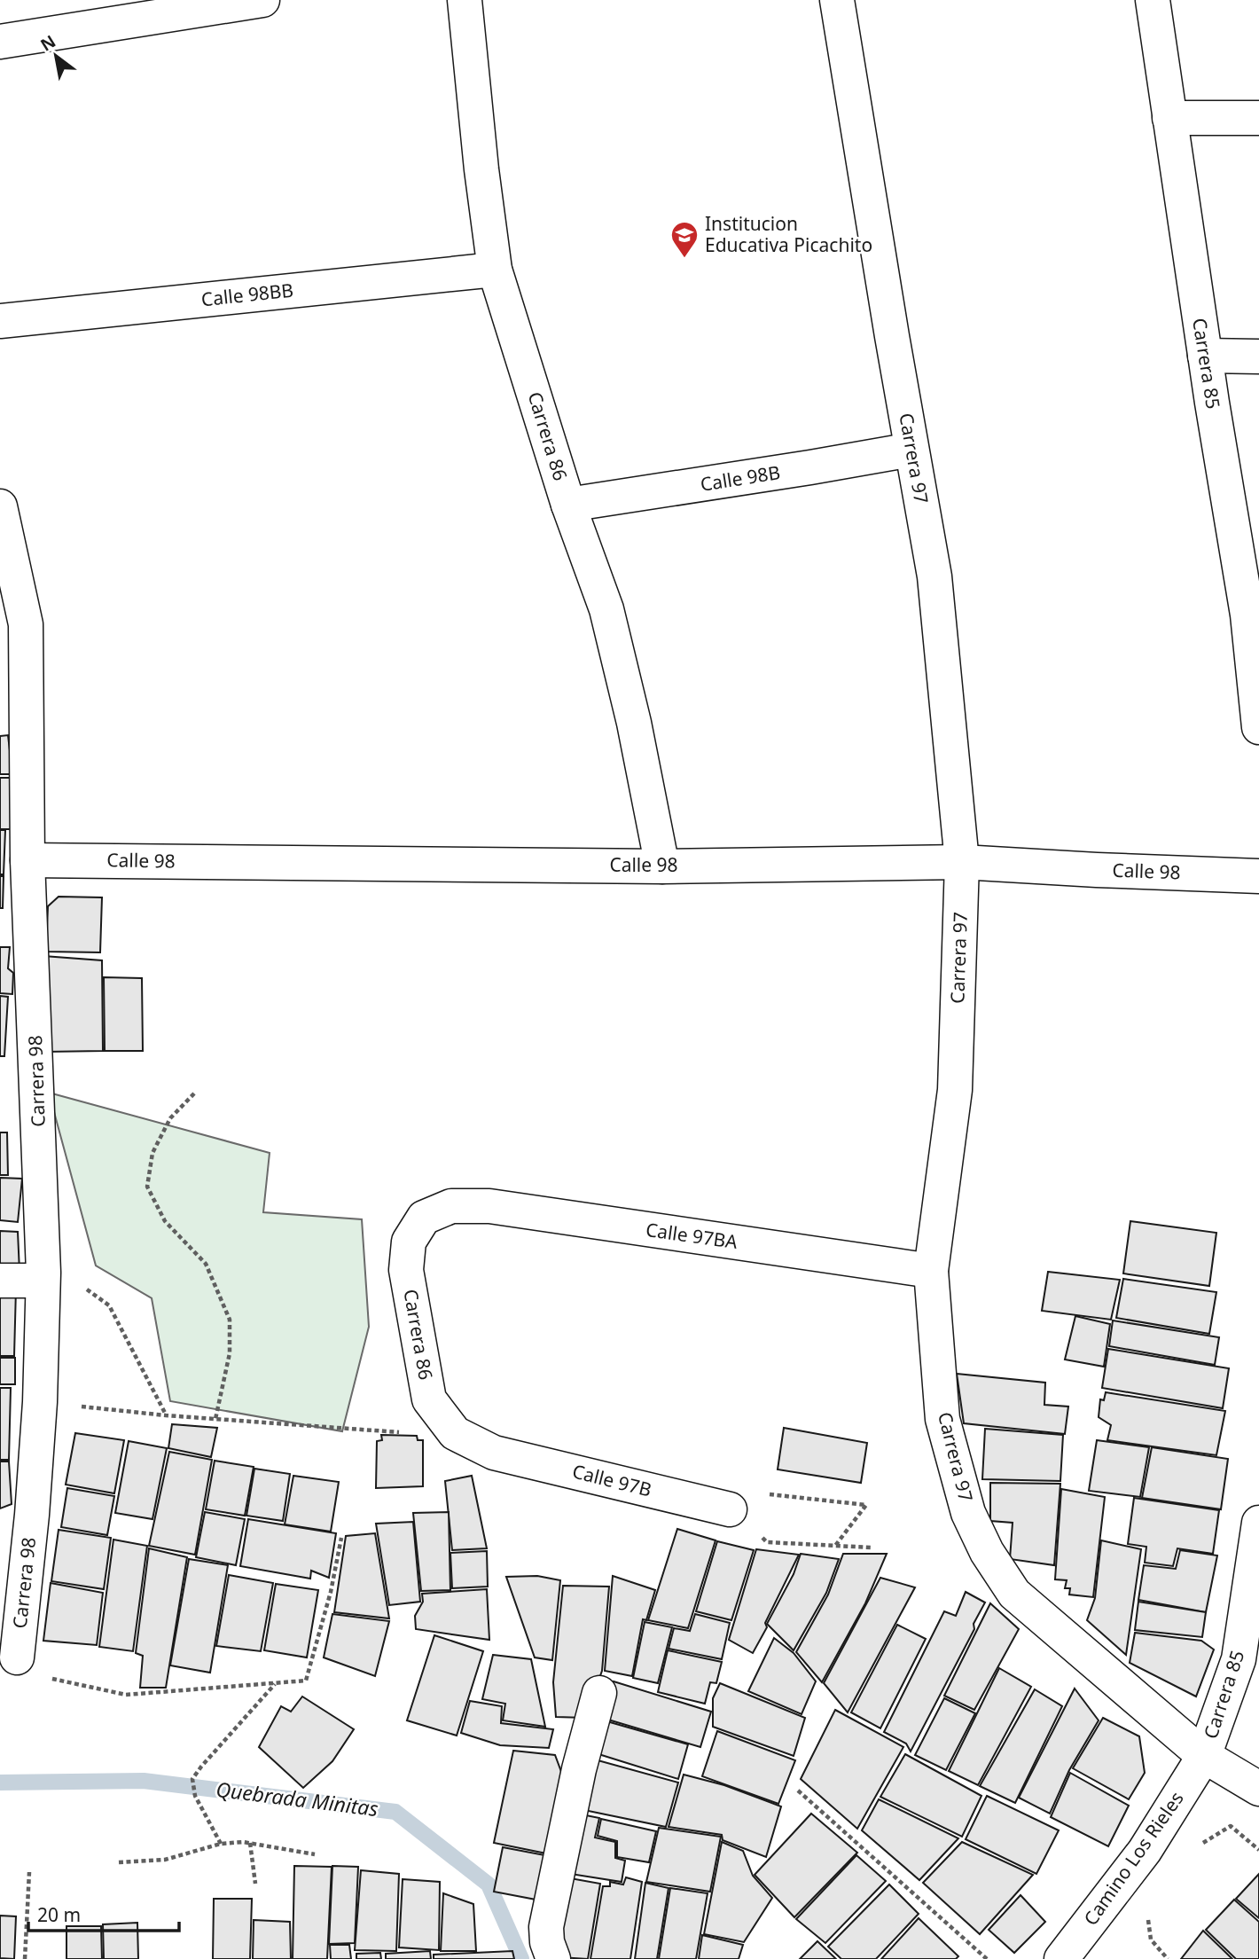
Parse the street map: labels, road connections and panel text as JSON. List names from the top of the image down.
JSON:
{
  "streets": {
    "street": [
      "Calle 98BB",
      "Carrera 85",
      "Carrera 86",
      "Carrera 97",
      "Calle 98B",
      "Calle 98",
      "Carrera 98",
      "Calle 97BA",
      "Calle 97B",
      "Camino Los Rieles"
    ]
  },
  "crossings": [
    ["Calle 98BB", "Carrera 86"],
    ["Carrera 85", "Carrera 97"],
    ["Carrera 85", "Camino Los Rieles"],
    ["Carrera 86", "Calle 98B"],
    ["Carrera 86", "Calle 98"],
    ["Carrera 86", "Calle 97BA"],
    ["Carrera 86", "Calle 97B"],
    ["Carrera 97", "Calle 98B"],
    ["Carrera 97", "Calle 98"],
    ["Carrera 97", "Calle 97BA"],
    ["Carrera 97", "Camino Los Rieles"],
    ["Calle 98", "Carrera 98"]
  ],
  "water": ["Quebrada Minitas"],
  "places": {
    "school or university": ["Institucion Educativa Picachito"]
  },
  "scale_bar": "20 m",
  "north": "top left"
}
